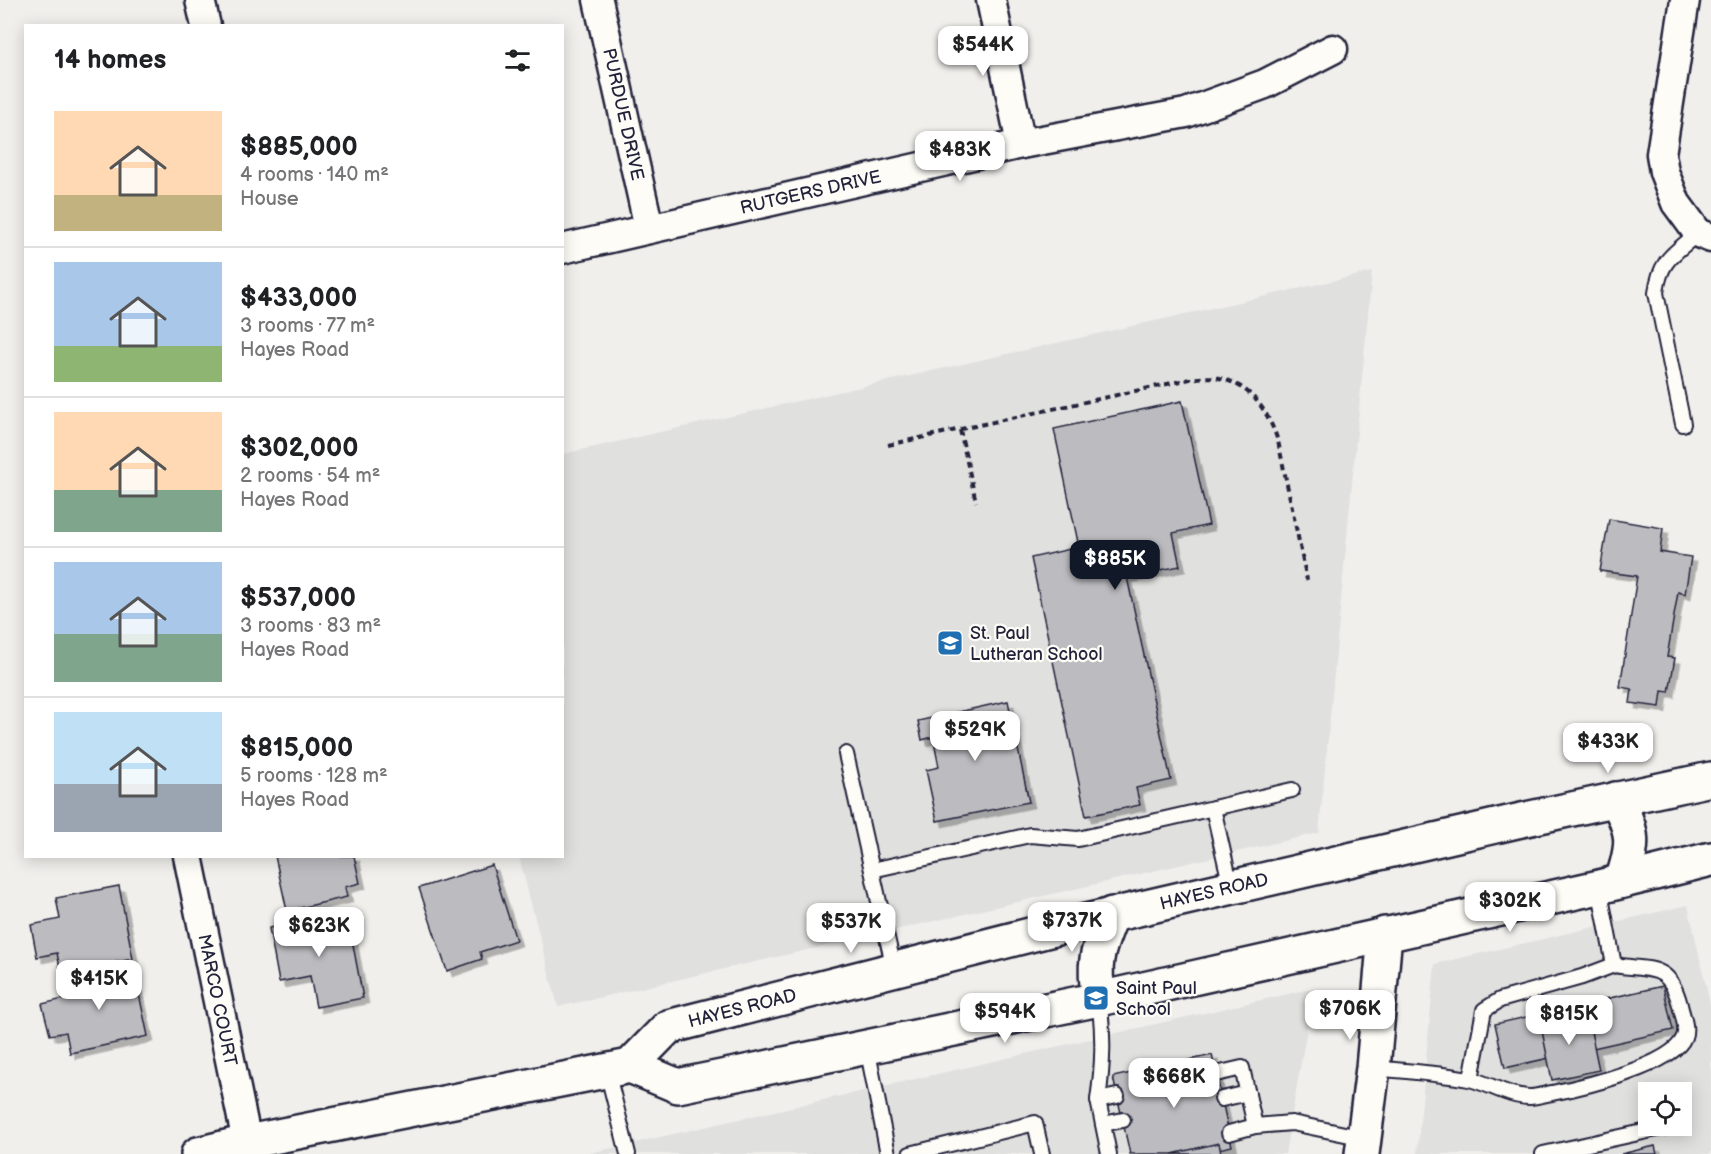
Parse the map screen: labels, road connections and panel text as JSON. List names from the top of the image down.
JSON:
{
  "streets": {
    "street": [
      "PURDUE DRIVE",
      "RUTGERS DRIVE",
      "HAYES ROAD",
      "MARCO COURT"
    ]
  },
  "crossings": [
    ["PURDUE DRIVE", "RUTGERS DRIVE"]
  ],
  "places": {
    "school or university": ["St. Paul Lutheran School", "Saint Paul School"]
  },
  "page": {
    "heading": "14 homes",
    "price": [
      "$544K",
      "$483K",
      "$885K",
      "$529K",
      "$433K",
      "$302K",
      "$737K",
      "$537K",
      "$623K",
      "$415K",
      "$706K",
      "$594K",
      "$815K",
      "$668K"
    ],
    "list": [
      {
        "name": "$885,000",
        "note": "4 rooms · 140 m² · House"
      },
      {
        "name": "$433,000",
        "note": "3 rooms · 77 m² · Hayes Road"
      },
      {
        "name": "$302,000",
        "note": "2 rooms · 54 m² · Hayes Road"
      },
      {
        "name": "$537,000",
        "note": "3 rooms · 83 m² · Hayes Road"
      },
      {
        "name": "$815,000",
        "note": "5 rooms · 128 m² · Hayes Road"
      }
    ]
  }
}
